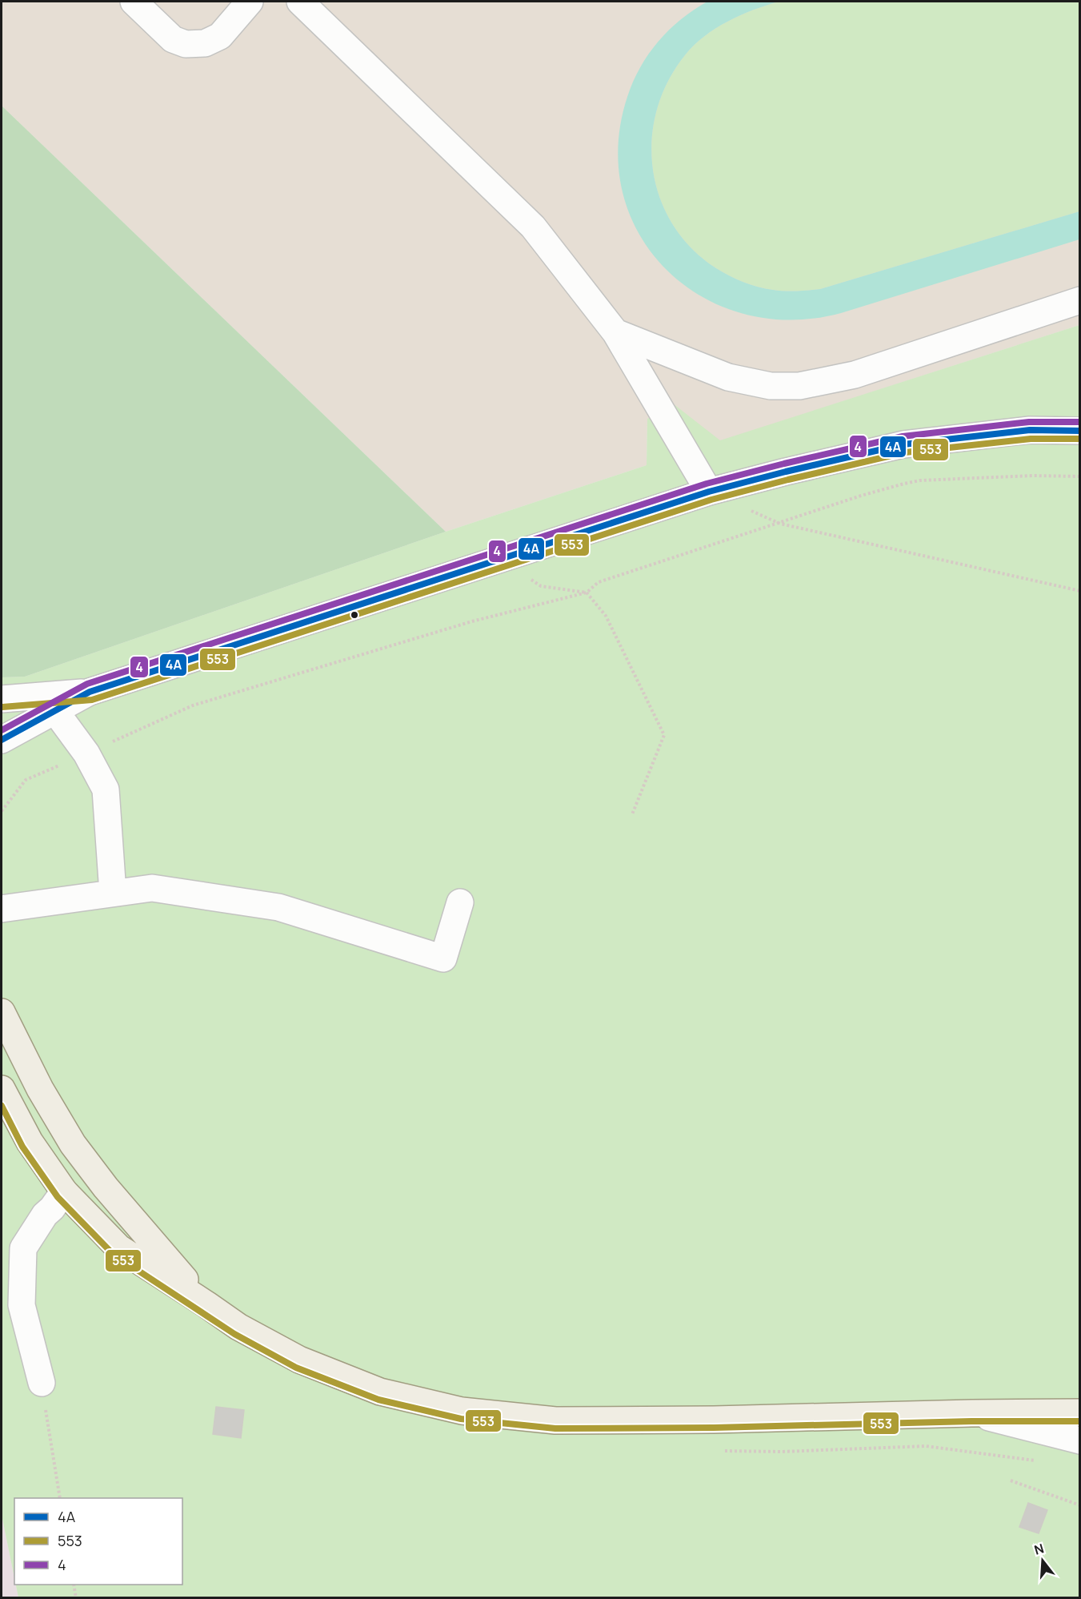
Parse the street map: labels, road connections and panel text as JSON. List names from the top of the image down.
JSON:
{
  "lines": ["transit line 4", "transit line 4A", "transit line 553"],
  "legend": ["4A", "553", "4"],
  "north": "top"
}
